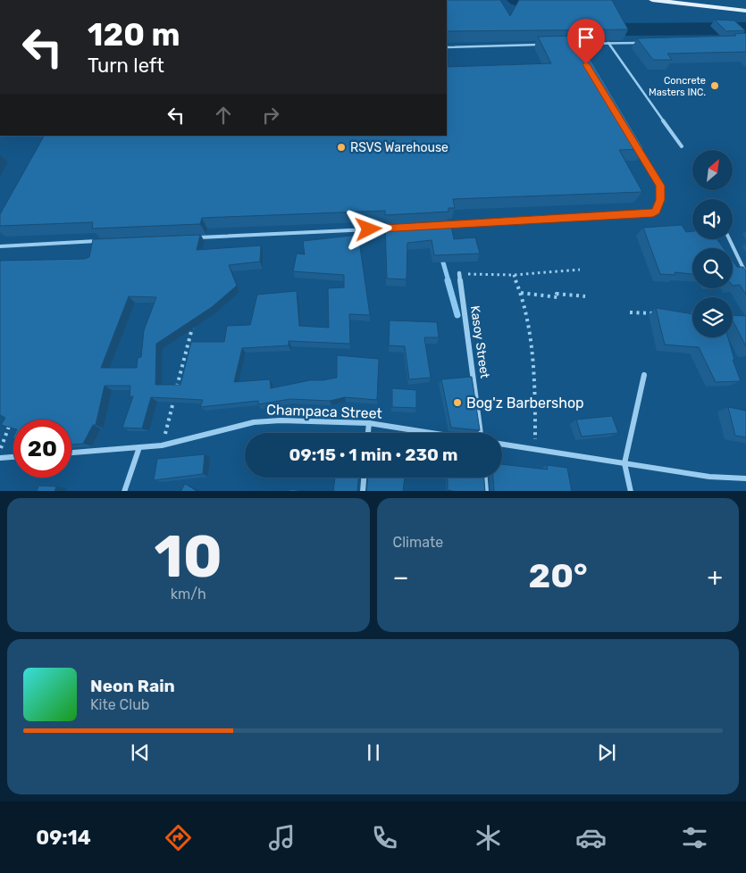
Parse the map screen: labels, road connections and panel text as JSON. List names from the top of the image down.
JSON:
{
  "streets": {
    "street": ["Kasoy Street", "Champaca Street"]
  },
  "places": ["Concrete Masters INC.", "RSVS Warehouse", "Bog'z Barbershop"],
  "north": "top right",
  "page": {
    "turn": ["120 m", "Turn left"],
    "limit": "20",
    "trip": "09:15 · 1 min · 230 m",
    "tile": [
      ["10", "km/h"],
      "Climate"
    ],
    "heat": ["−", "20°", "+"],
    "song": ["Neon Rain", "Kite Club"],
    "tabs": "09:14"
  }
}
